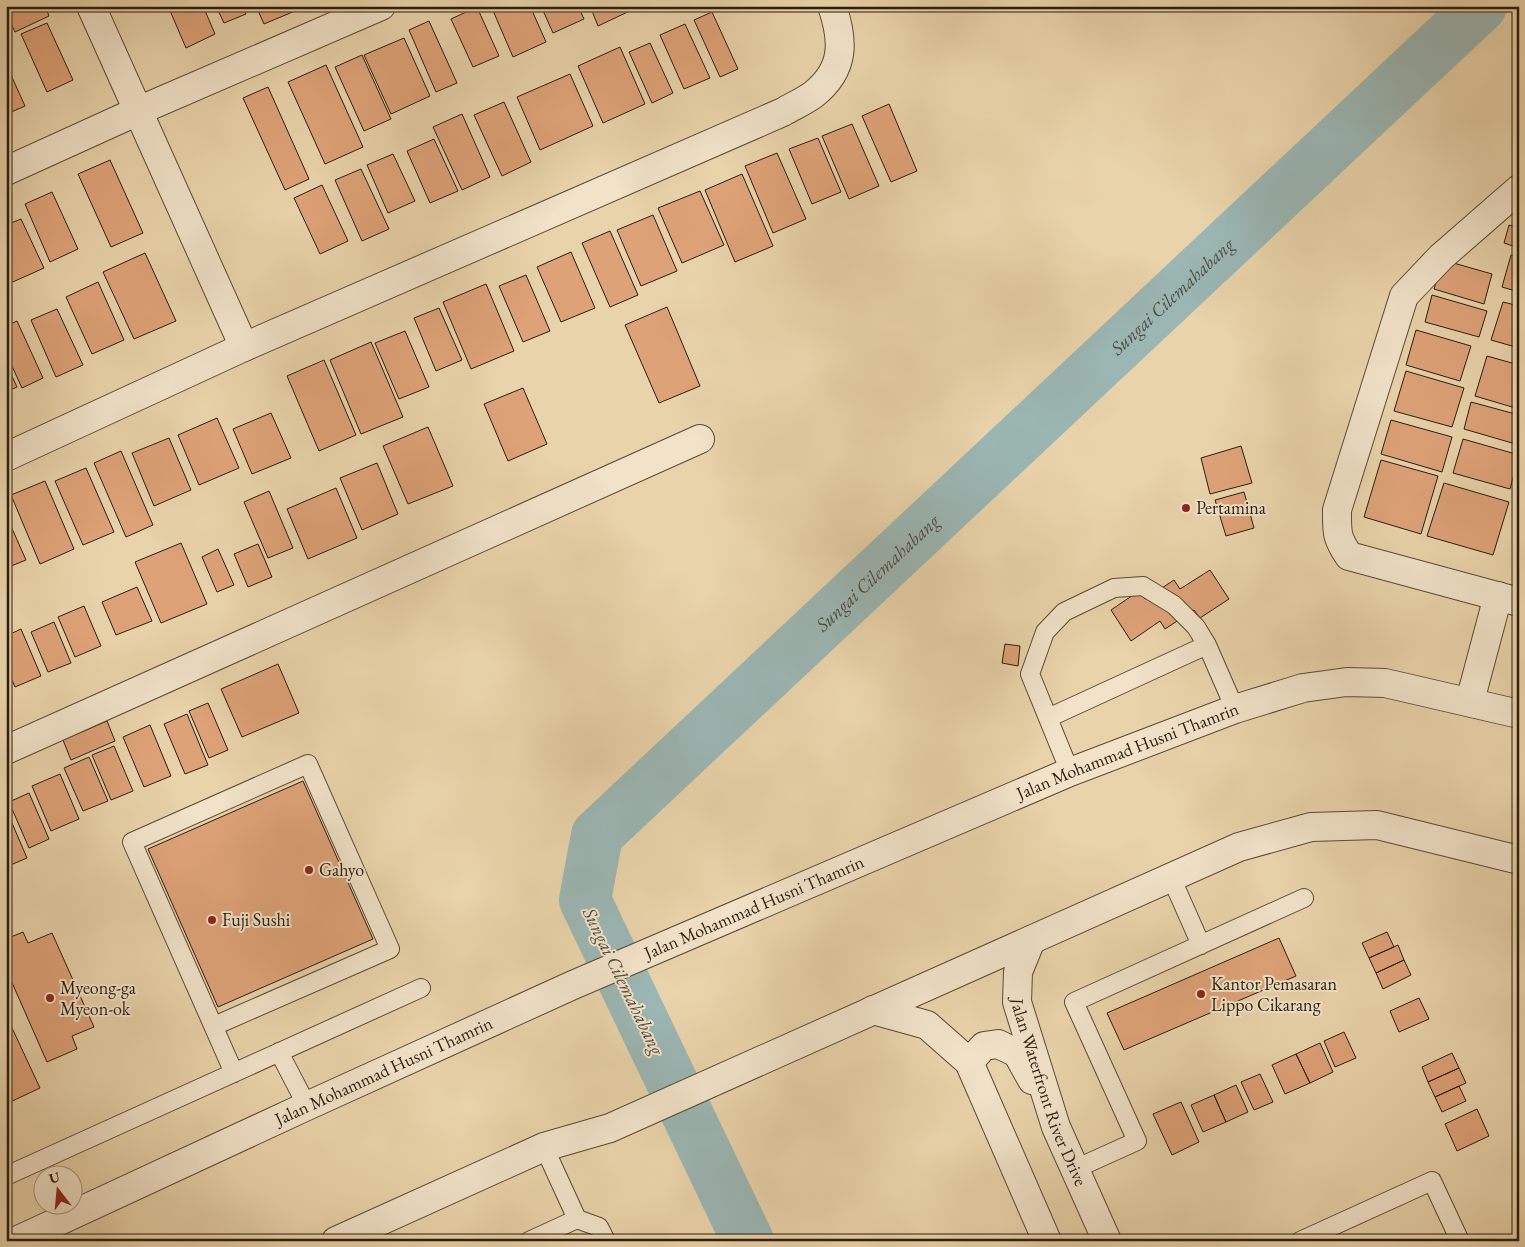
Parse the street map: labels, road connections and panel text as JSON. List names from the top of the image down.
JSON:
{
  "streets": {
    "street": ["Jalan Mohammad Husni Thamrin", "Jalan Waterfront River Drive"]
  },
  "water": ["Sungai Cilemahabang"],
  "places": [
    "Pertamina",
    "Gahyo",
    "Fuji Sushi",
    "Kantor Pemasaran Lippo Cikarang",
    "Myeong-ga Myeon-ok"
  ],
  "north": "top"
}
